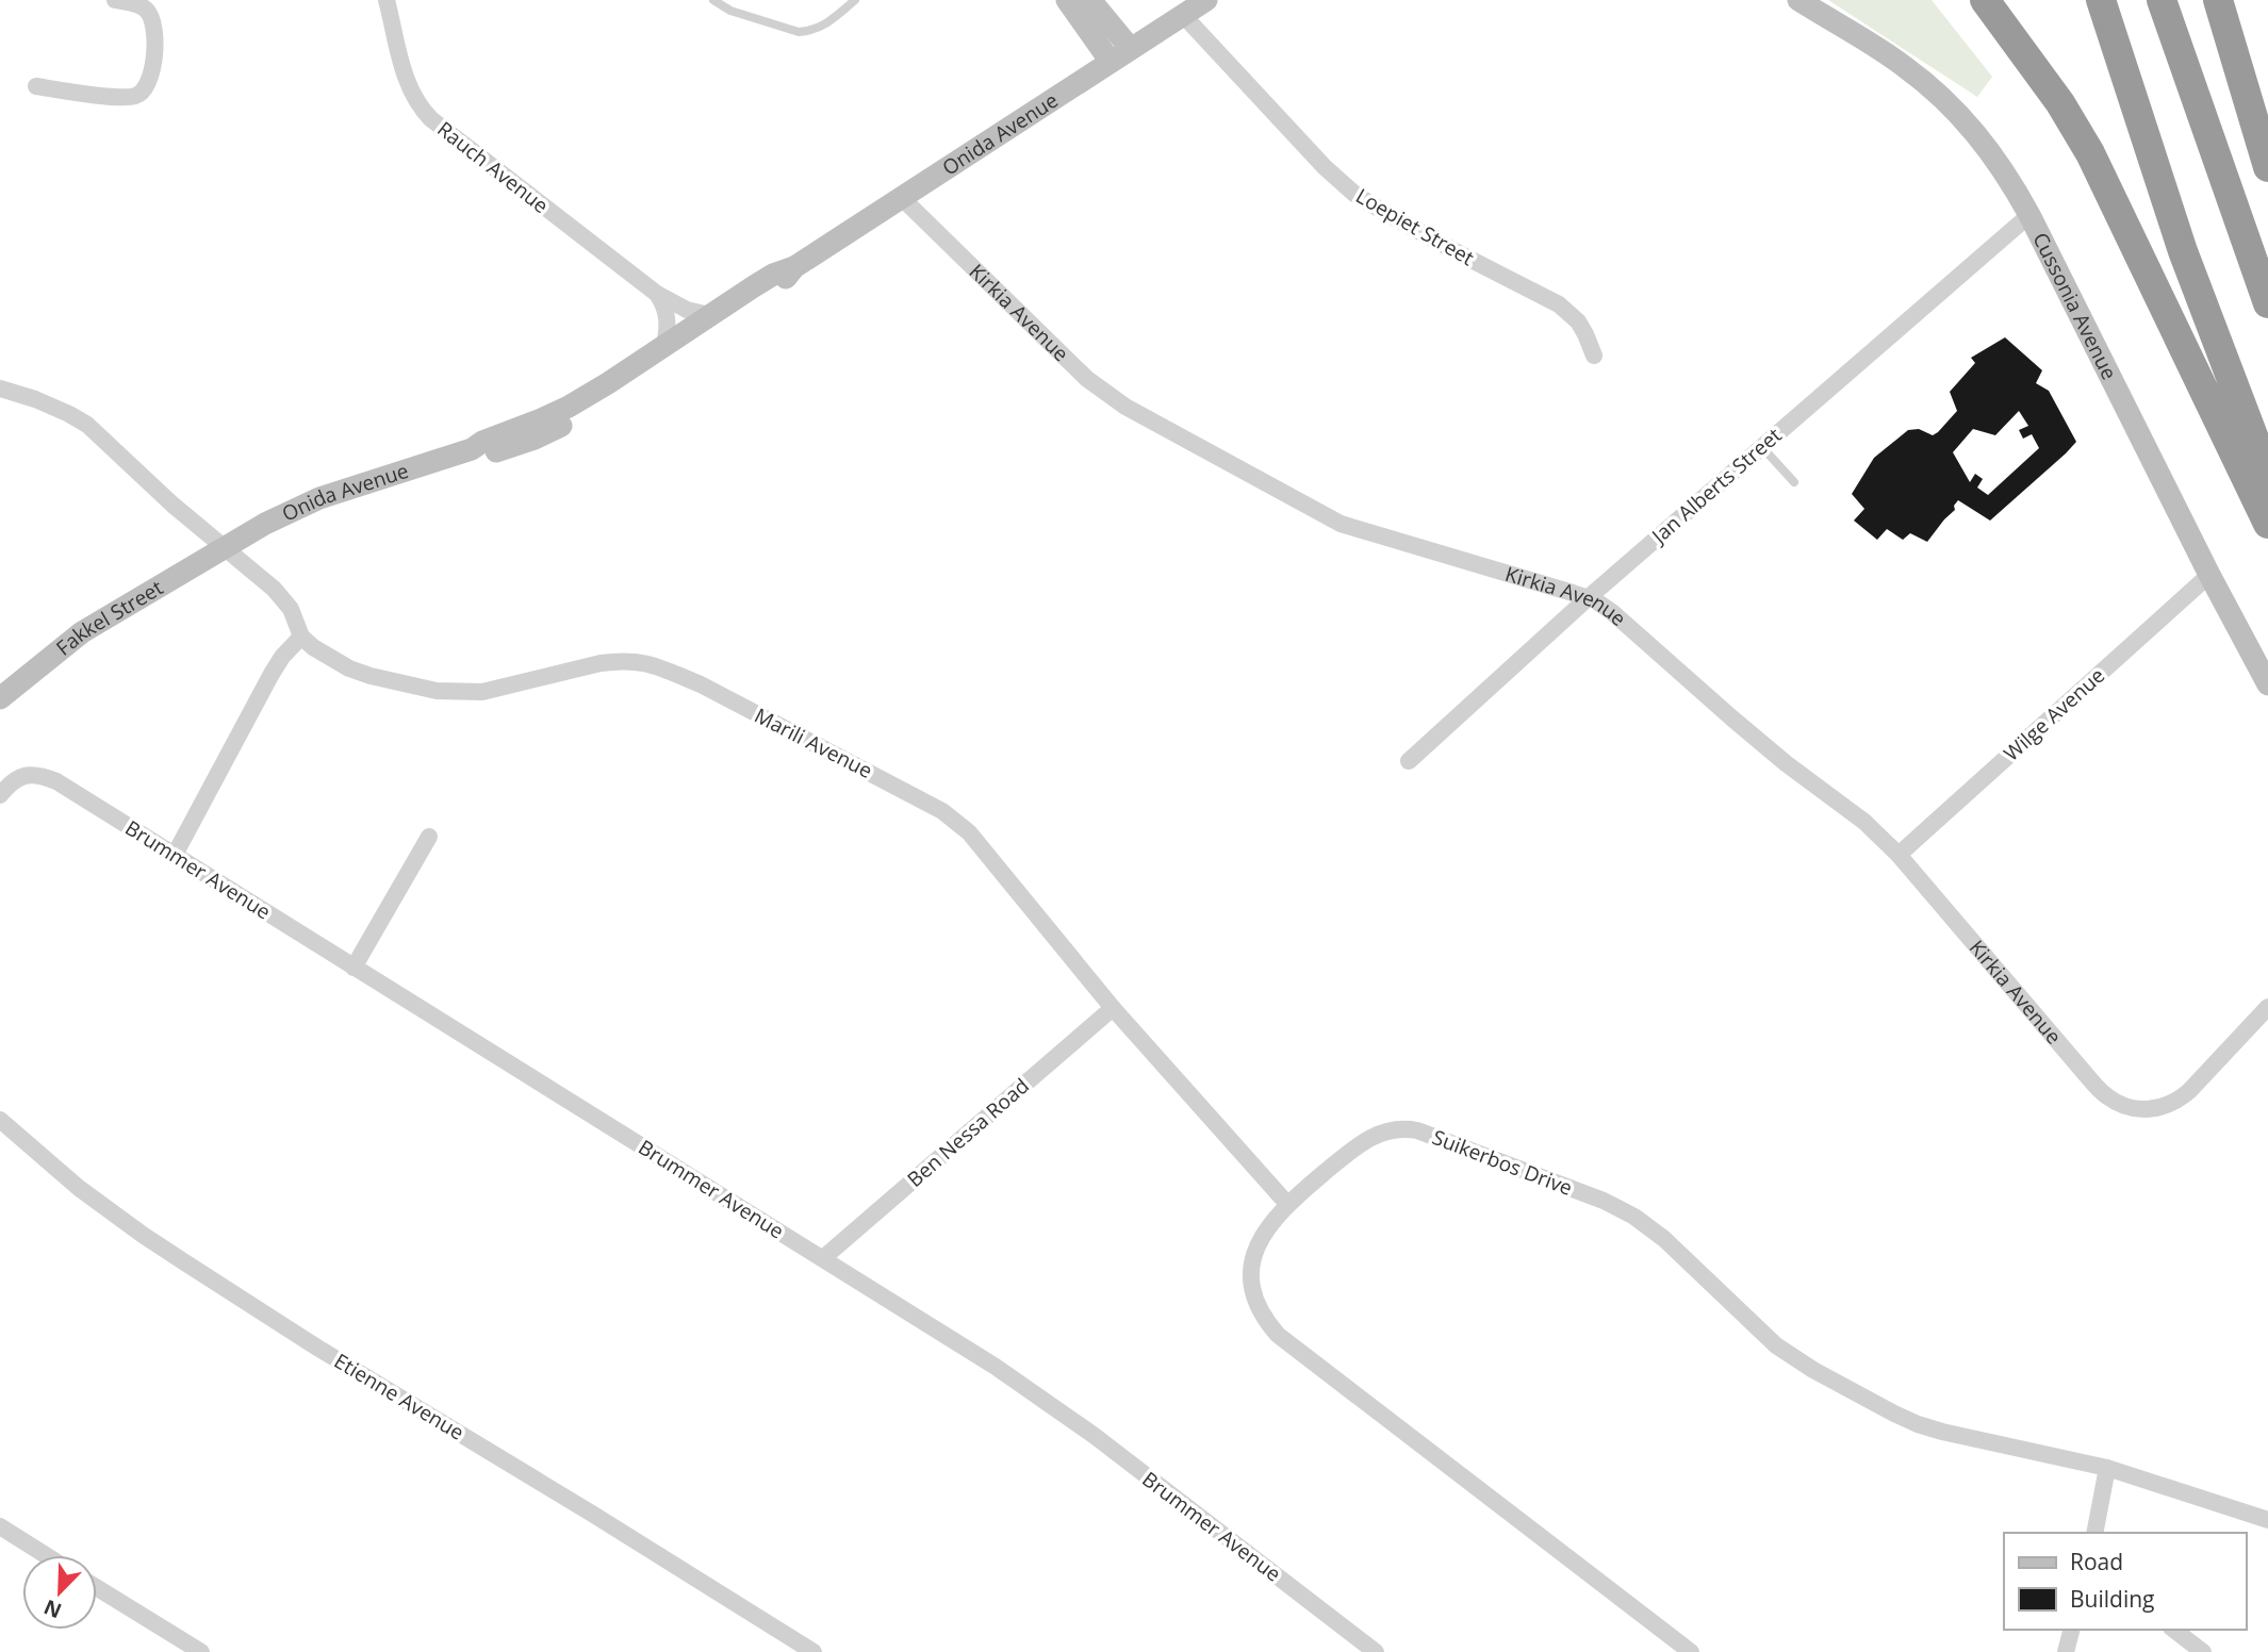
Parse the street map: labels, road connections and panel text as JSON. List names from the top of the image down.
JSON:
{
  "streets": {
    "street": [
      "Onida Avenue",
      "Rauch Avenue",
      "Loepiet Street",
      "Cussonia Avenue",
      "Kirkia Avenue",
      "Jan Alberts Street",
      "Fakkel Street",
      "Wilge Avenue",
      "Marili Avenue",
      "Brummer Avenue",
      "Ben Nessa Road",
      "Suikerbos Drive",
      "Etienne Avenue"
    ]
  },
  "crossings": [
    ["Onida Avenue", "Rauch Avenue"],
    ["Onida Avenue", "Loepiet Street"],
    ["Onida Avenue", "Kirkia Avenue"],
    ["Onida Avenue", "Fakkel Street"],
    ["Cussonia Avenue", "Jan Alberts Street"],
    ["Cussonia Avenue", "Wilge Avenue"],
    ["Kirkia Avenue", "Jan Alberts Street"],
    ["Kirkia Avenue", "Wilge Avenue"],
    ["Marili Avenue", "Ben Nessa Road"],
    ["Marili Avenue", "Suikerbos Drive"],
    ["Brummer Avenue", "Ben Nessa Road"]
  ],
  "legend": ["Road", "Building"],
  "north": "bottom left"
}
